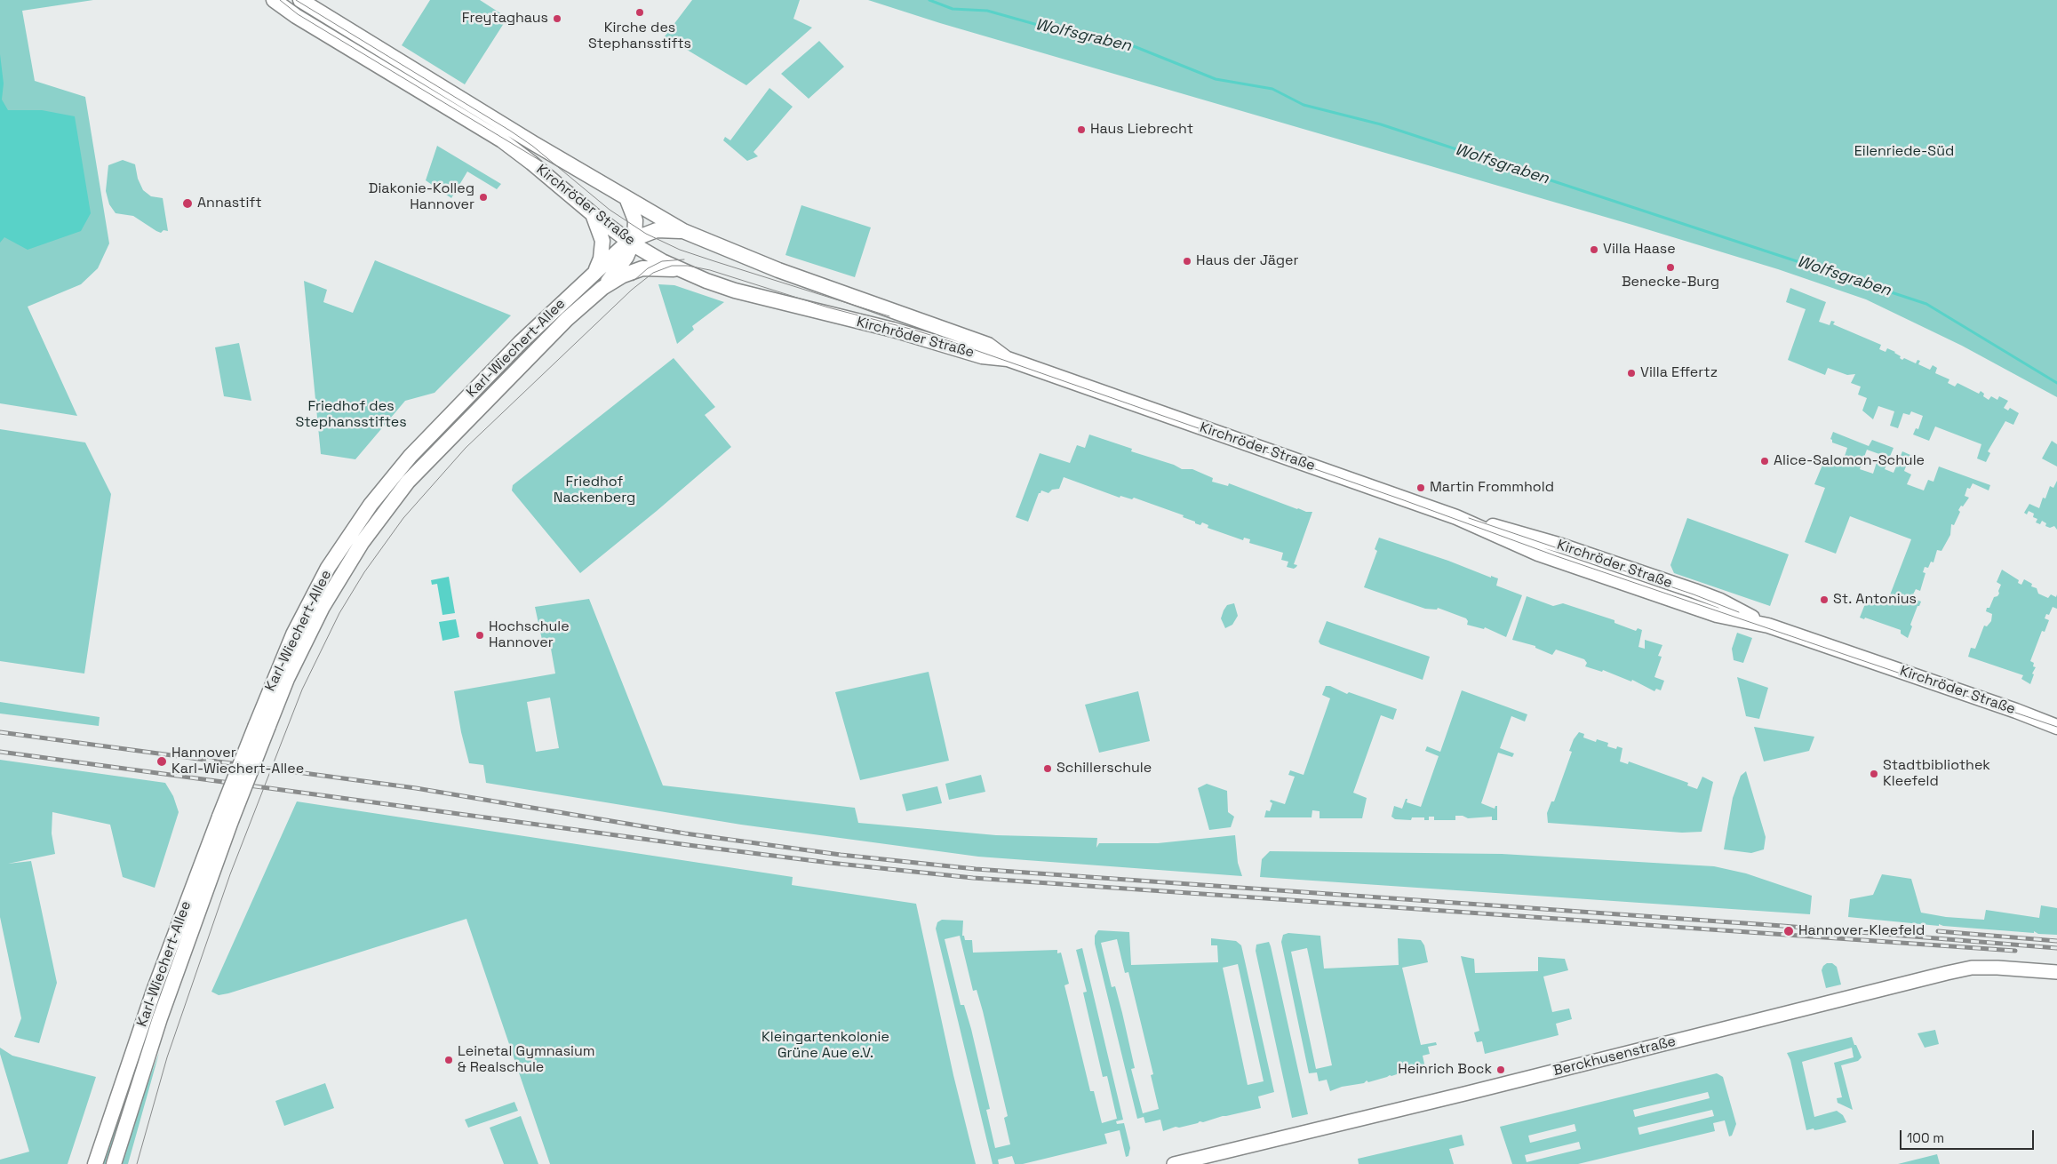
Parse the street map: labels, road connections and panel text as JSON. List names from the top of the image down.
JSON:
{
  "streets": {
    "main road": ["Kirchröder Straße", "Karl-Wiechert-Allee"],
    "street": ["Berckhusenstraße"]
  },
  "crossings": [
    ["Kirchröder Straße", "Karl-Wiechert-Allee"]
  ],
  "water": ["Wolfsgraben"],
  "parks": [
    "Eilenriede-Süd",
    "Friedhof des Stephansstiftes",
    "Friedhof Nackenberg",
    "Kleingartenkolonie Grüne Aue e.V."
  ],
  "places": [
    "Kirche des Stephansstifts",
    "Freytaghaus",
    "Haus Liebrecht",
    "Diakonie-Kolleg Hannover",
    "Annastift",
    "Villa Haase",
    "Haus der Jäger",
    "Benecke-Burg",
    "Villa Effertz",
    "Alice-Salomon-Schule",
    "Martin Frommhold",
    "St. Antonius",
    "Hochschule Hannover",
    "Hannover Karl-Wiechert-Allee",
    "Schillerschule",
    "Stadtbibliothek Kleefeld",
    "Hannover-Kleefeld",
    "Leinetal Gymnasium & Realschule",
    "Heinrich Bock"
  ],
  "scale_bar": "100 m"
}
